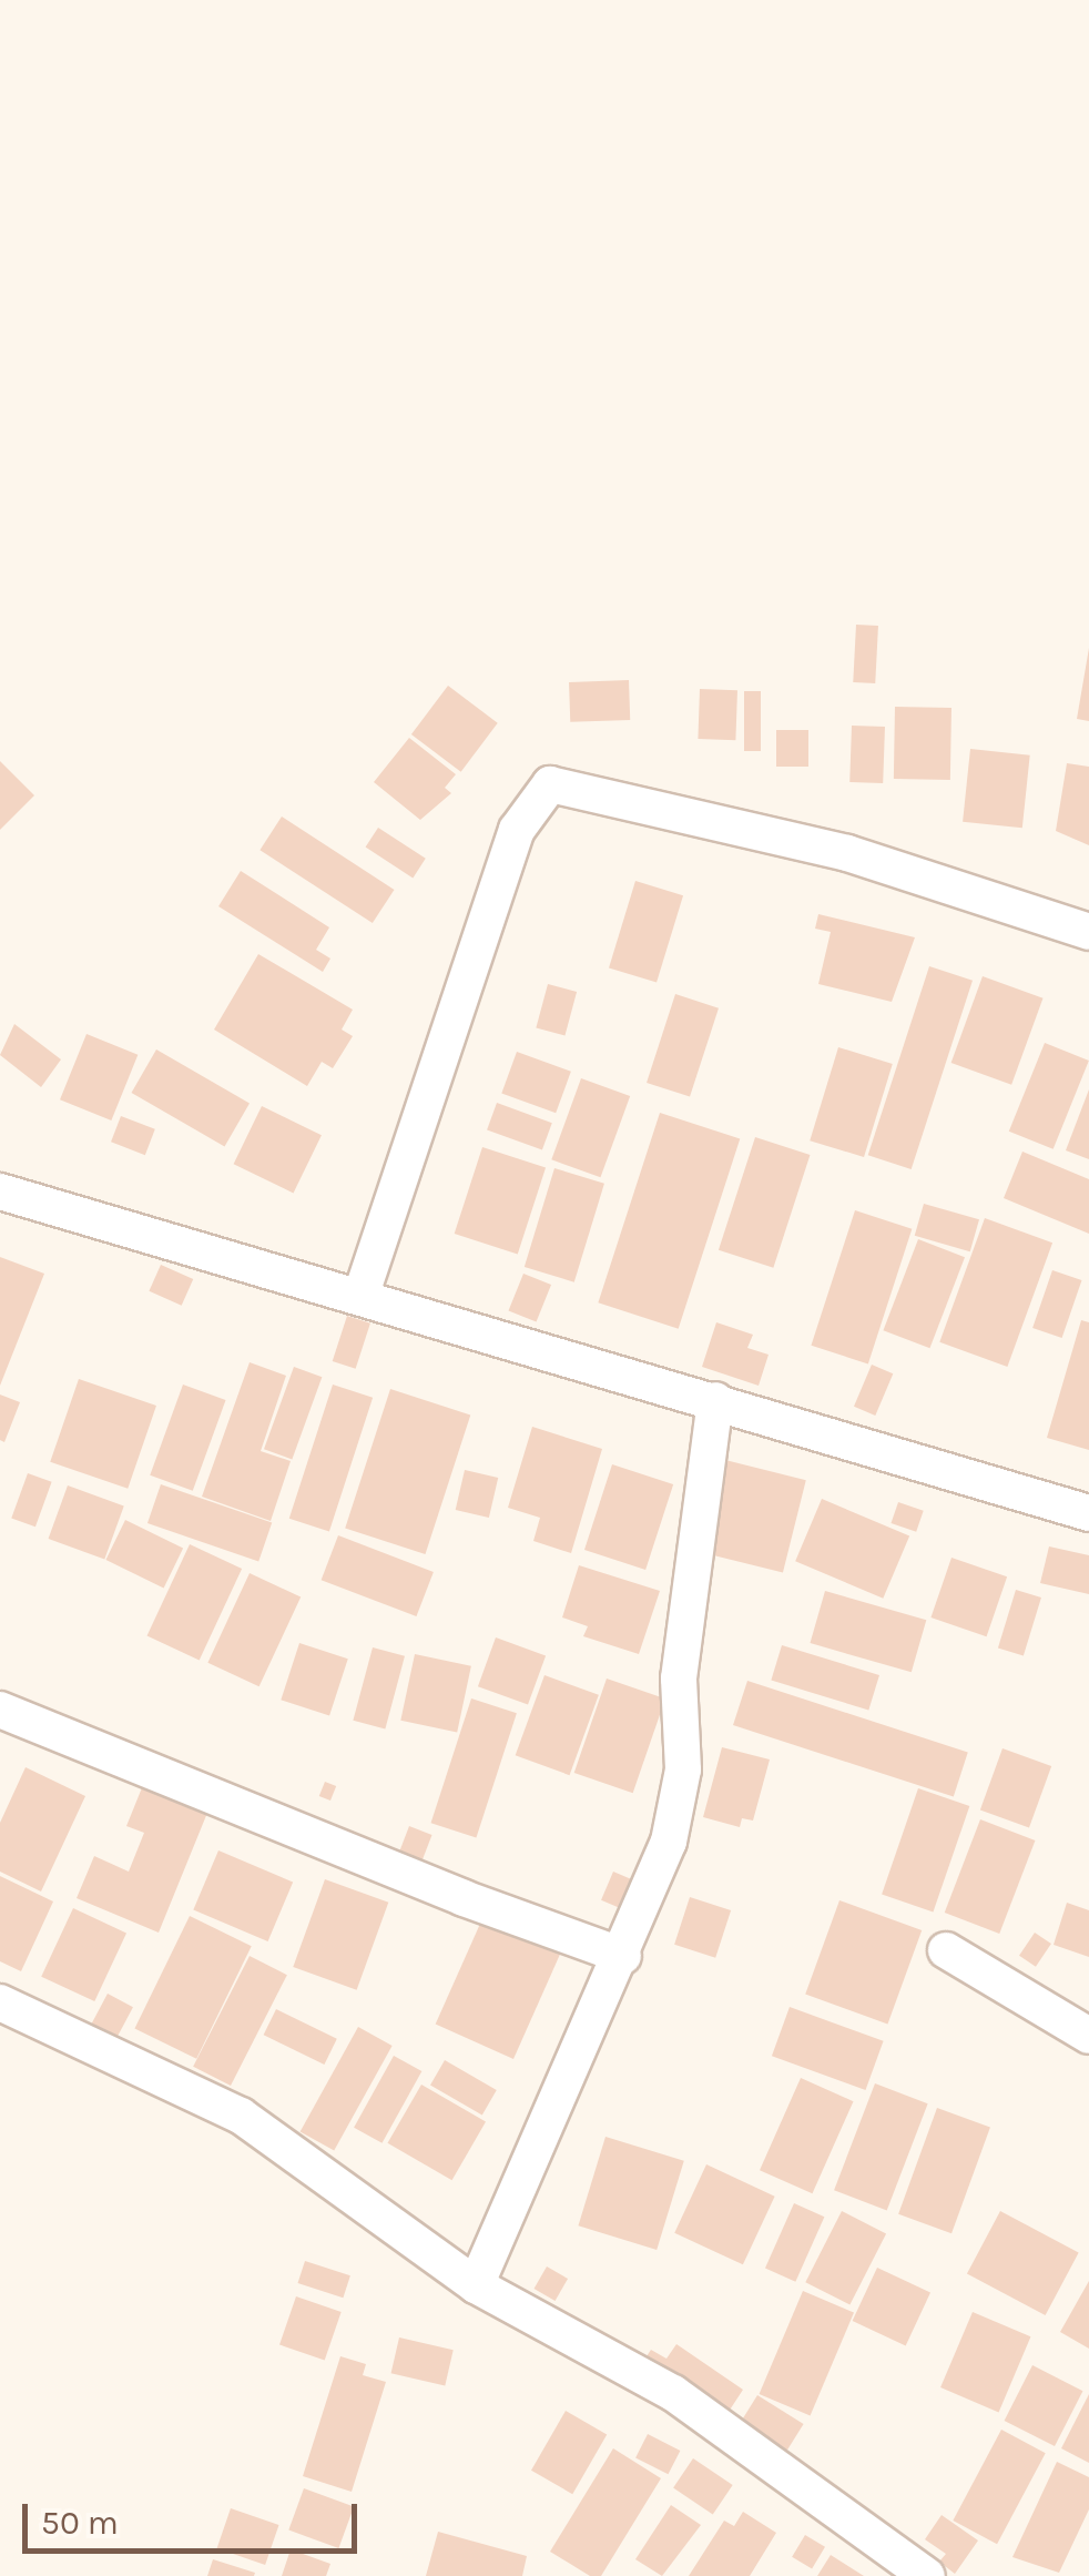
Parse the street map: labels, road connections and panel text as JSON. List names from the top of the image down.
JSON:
{
  "scale_bar": "50 m"
}
